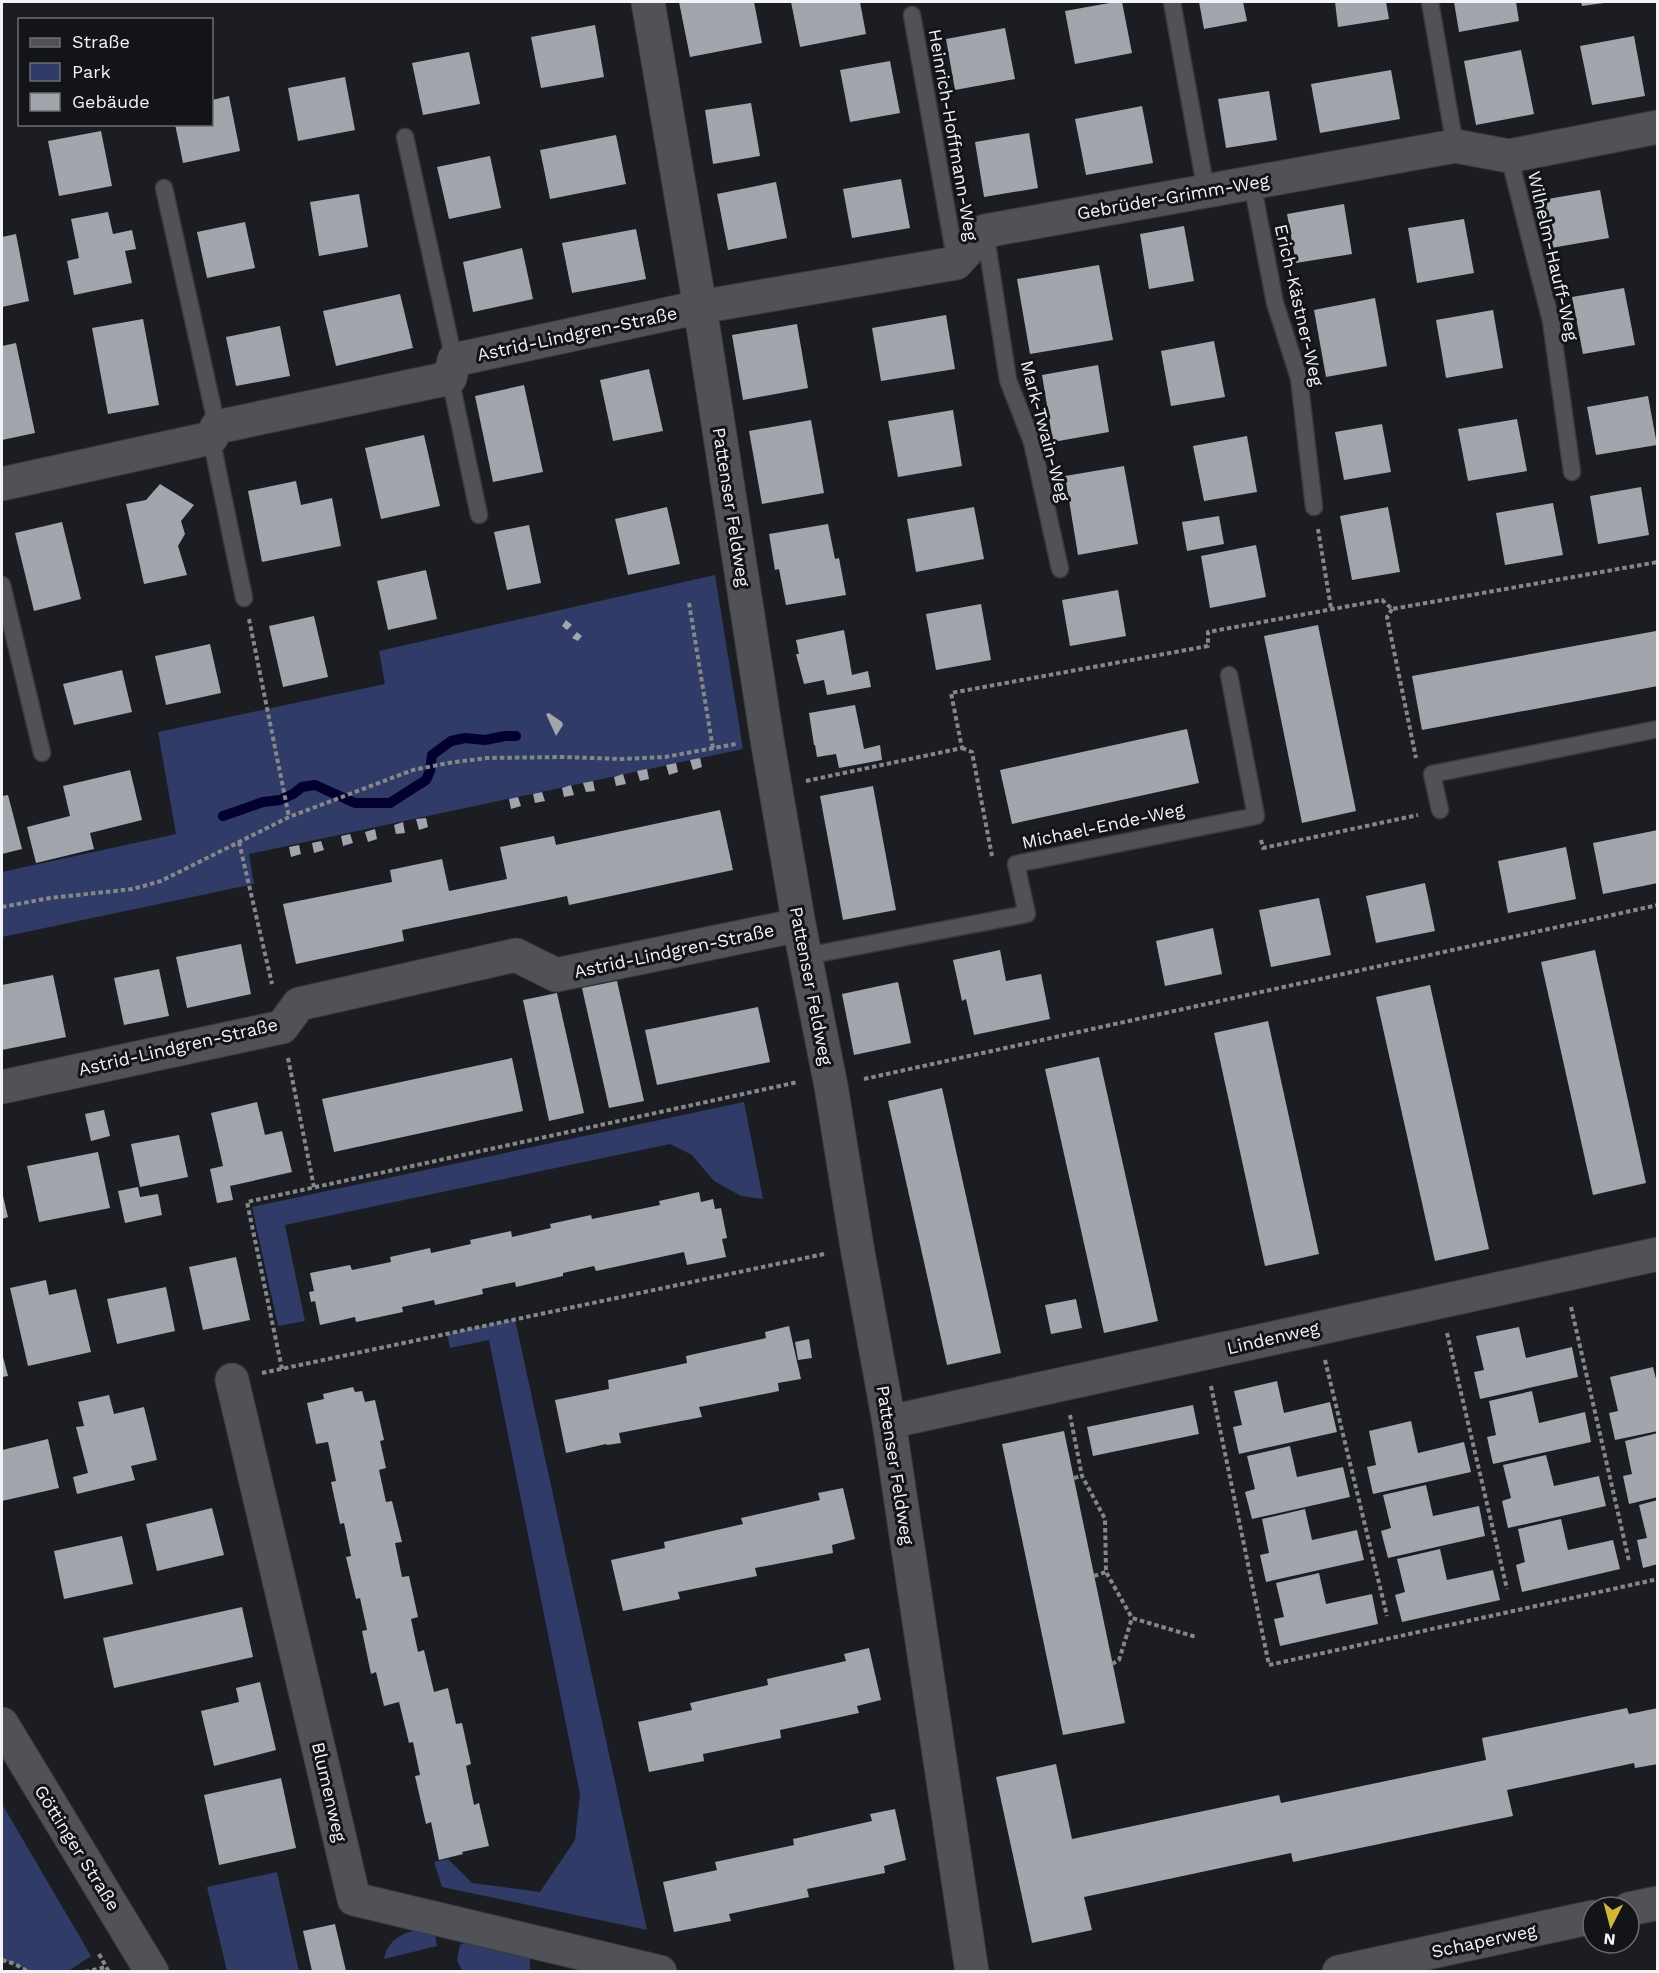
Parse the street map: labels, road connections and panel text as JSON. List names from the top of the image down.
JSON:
{
  "streets": {
    "street": [
      "Gebrüder-Grimm-Weg",
      "Astrid-Lindgren-Straße",
      "Pattenser Feldweg",
      "Lindenweg",
      "Blumenweg",
      "Göttinger Straße",
      "Schaperweg"
    ],
    "lane": [
      "Heinrich-Hoffmann-Weg",
      "Wilhelm-Hauff-Weg",
      "Erich-Kästner-Weg",
      "Mark-Twain-Weg",
      "Michael-Ende-Weg"
    ]
  },
  "crossings": [
    ["Gebrüder-Grimm-Weg", "Wilhelm-Hauff-Weg"],
    ["Gebrüder-Grimm-Weg", "Erich-Kästner-Weg"],
    ["Gebrüder-Grimm-Weg", "Mark-Twain-Weg"],
    ["Astrid-Lindgren-Straße", "Pattenser Feldweg"],
    ["Pattenser Feldweg", "Michael-Ende-Weg"],
    ["Pattenser Feldweg", "Lindenweg"]
  ],
  "legend": ["Straße", "Park", "Gebäude"],
  "north": "bottom"
}
